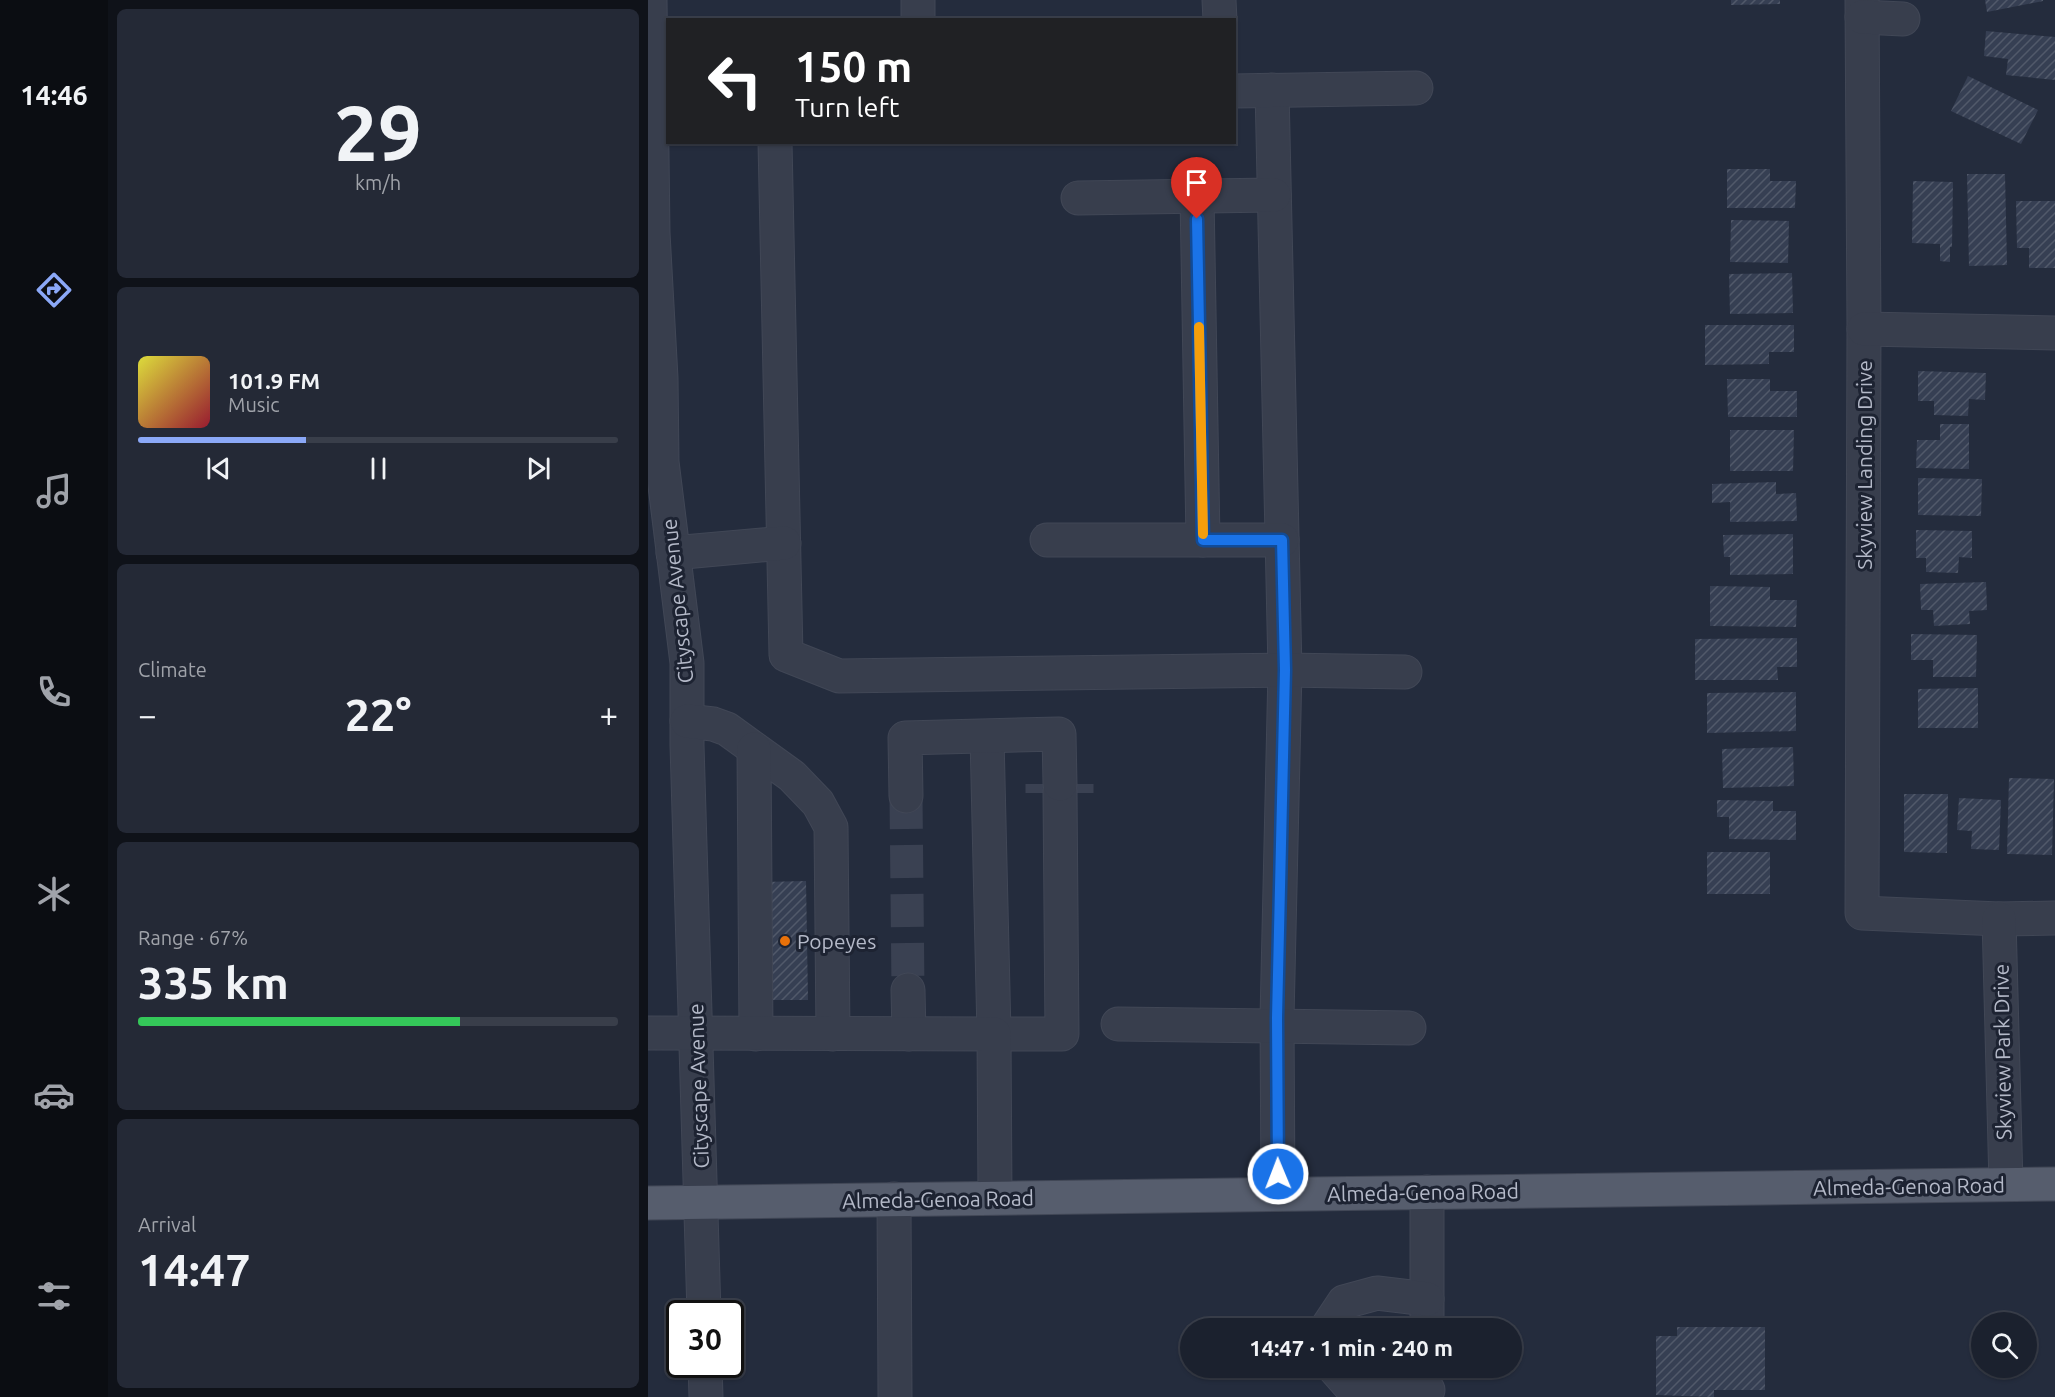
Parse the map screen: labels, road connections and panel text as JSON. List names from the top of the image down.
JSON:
{
  "streets": {
    "main road": ["Almeda-Genoa Road"],
    "street": ["Skyview Landing Drive", "Cityscape Avenue", "Skyview Park Drive"]
  },
  "crossings": [
    ["Skyview Landing Drive", "Skyview Park Drive"],
    ["Cityscape Avenue", "Almeda-Genoa Road"],
    ["Skyview Park Drive", "Almeda-Genoa Road"]
  ],
  "places": ["Popeyes"],
  "page": {
    "tabs": "14:46",
    "tile": [
      ["29", "km/h"],
      "Climate",
      ["Range · 67%", "335 km"],
      ["Arrival", "14:47"]
    ],
    "turn": ["150 m", "Turn left"],
    "song": ["101.9 FM", "Music"],
    "heat": ["−", "22°", "+"],
    "limit": "30",
    "trip": "14:47 · 1 min · 240 m"
  }
}
